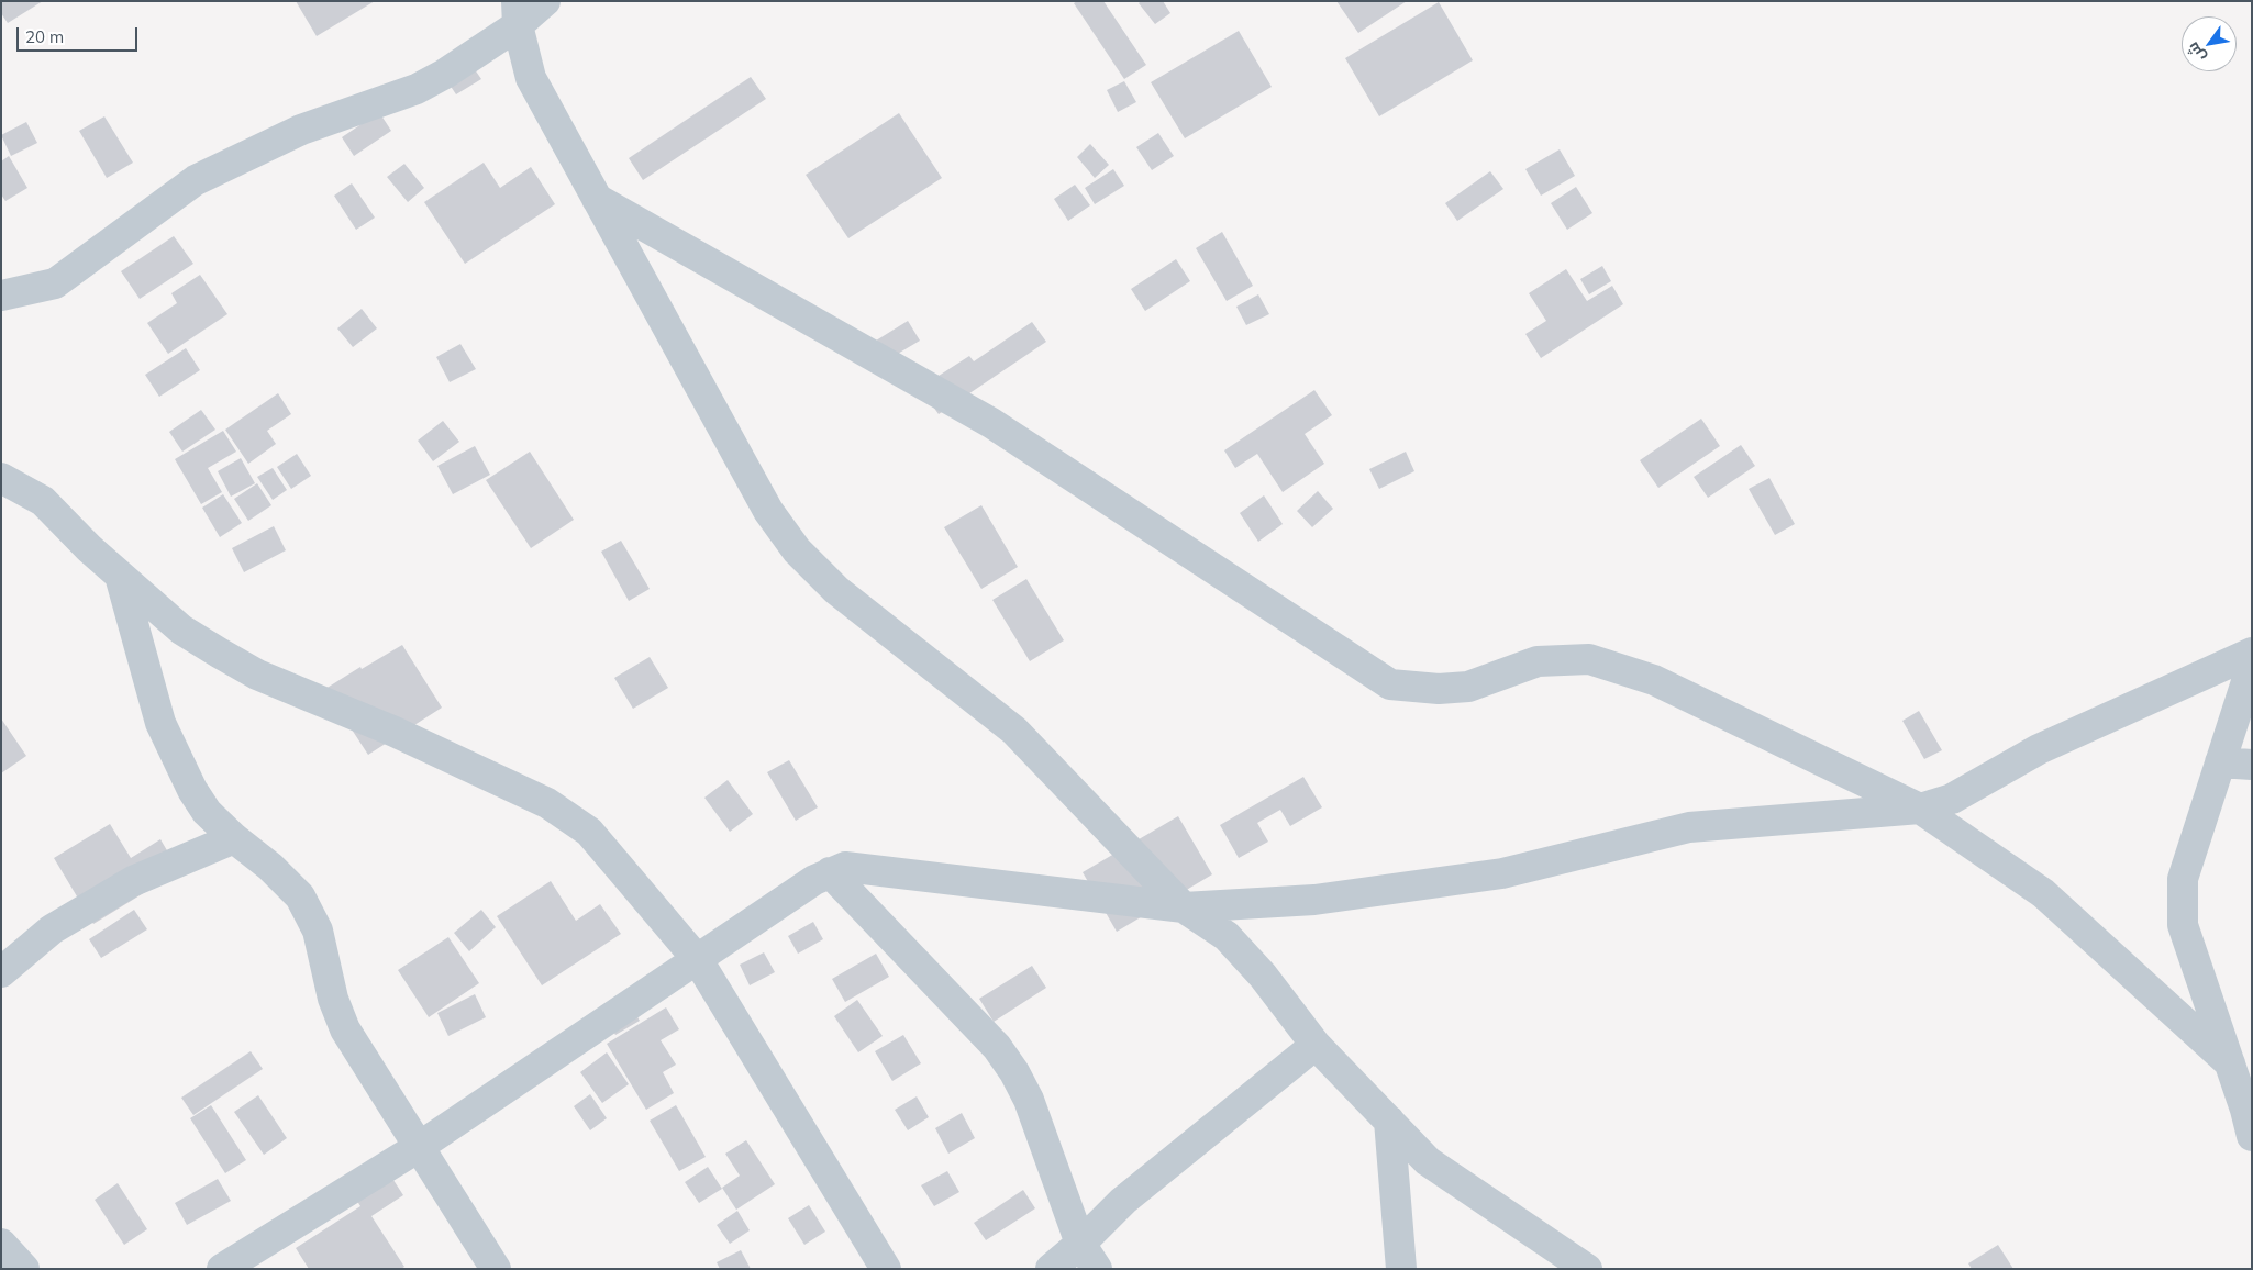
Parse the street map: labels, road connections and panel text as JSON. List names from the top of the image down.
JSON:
{
  "scale_bar": "20 m",
  "north": "bottom left"
}
